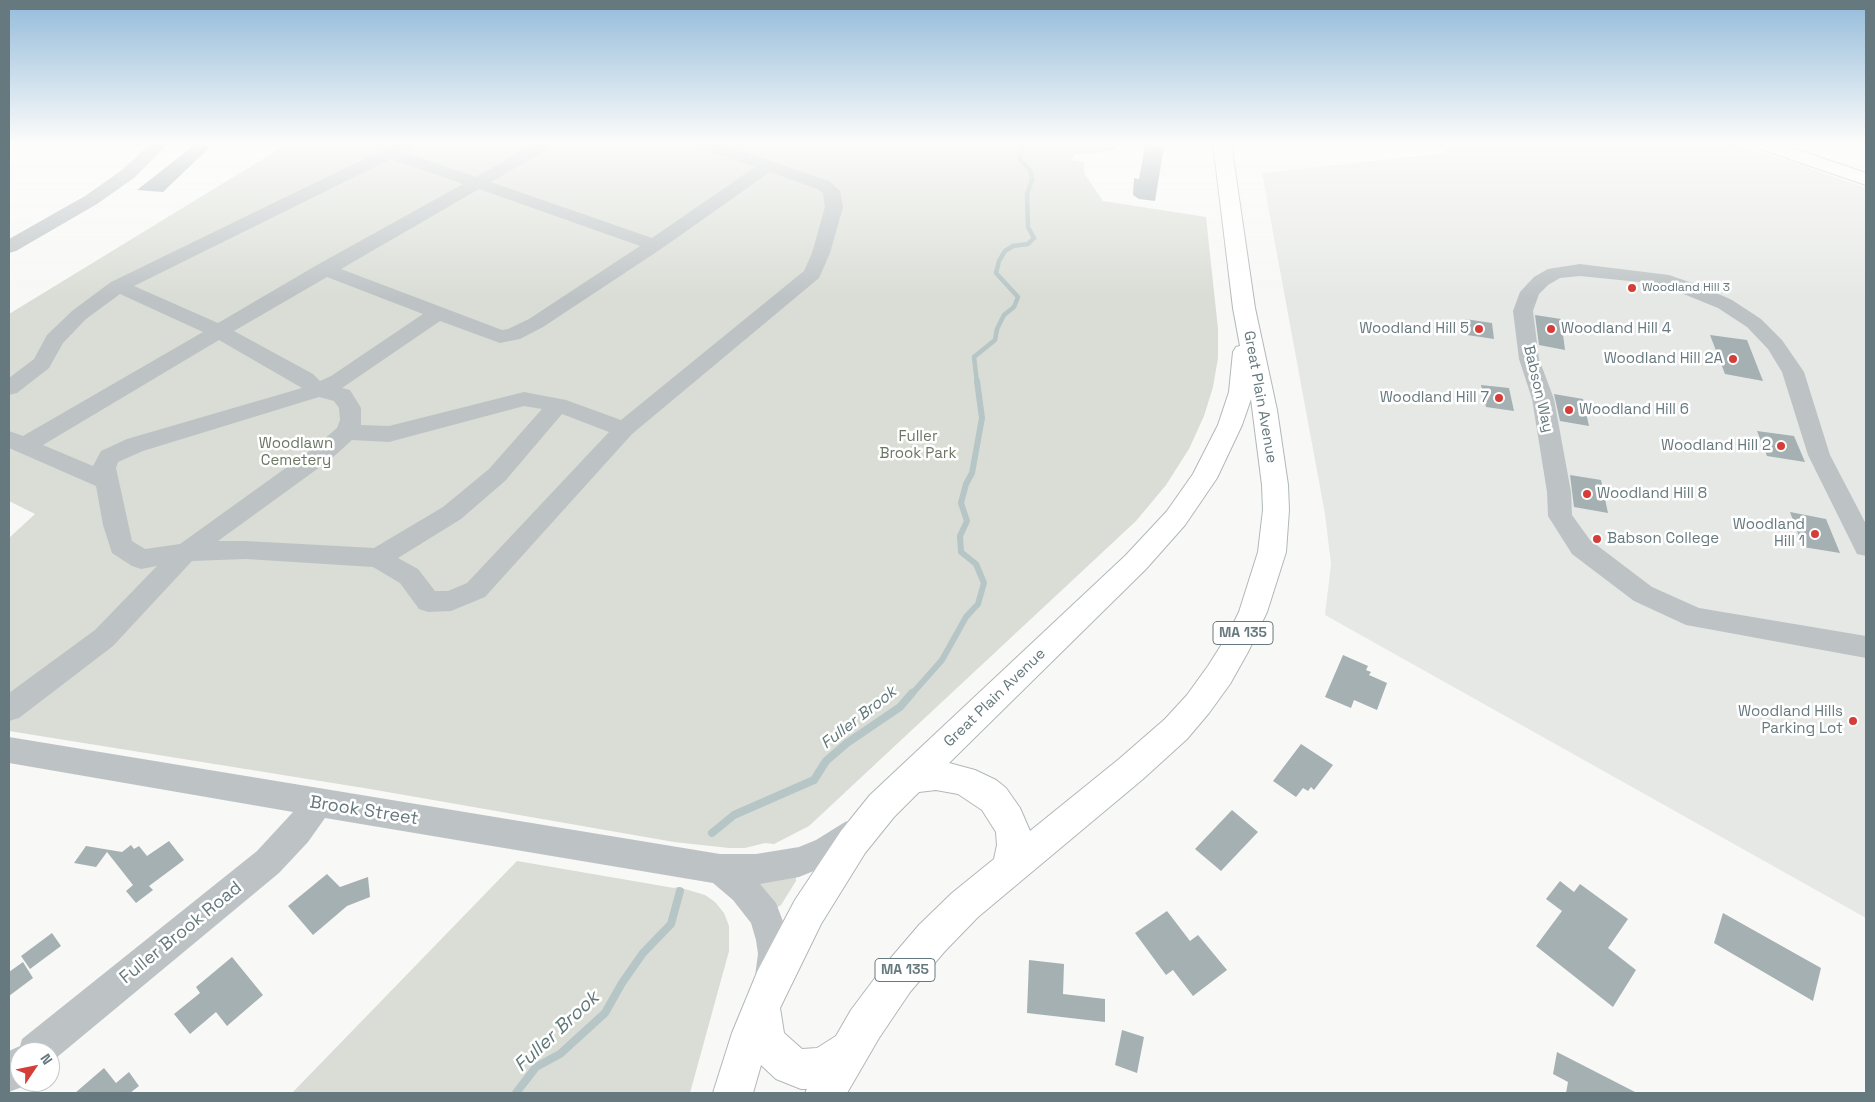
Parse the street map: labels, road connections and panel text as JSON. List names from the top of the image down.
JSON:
{
  "streets": {
    "main road": ["Great Plain Avenue", "MA 135"],
    "street": ["Babson Way", "Brook Street", "Fuller Brook Road"]
  },
  "crossings": [
    ["Great Plain Avenue", "Brook Street"],
    ["Brook Street", "Fuller Brook Road"]
  ],
  "water": ["Fuller Brook"],
  "parks": ["Fuller Brook Park", "Woodlawn Cemetery"],
  "places": [
    "Woodland Hill 3",
    "Woodland Hill 5",
    "Woodland Hill 4",
    "Woodland Hill 2A",
    "Woodland Hill 7",
    "Woodland Hill 6",
    "Woodland Hill 2",
    "Woodland Hill 8",
    "Woodland Hill 1",
    "Babson College",
    "Woodland Hills Parking Lot"
  ],
  "north": "top right"
}
